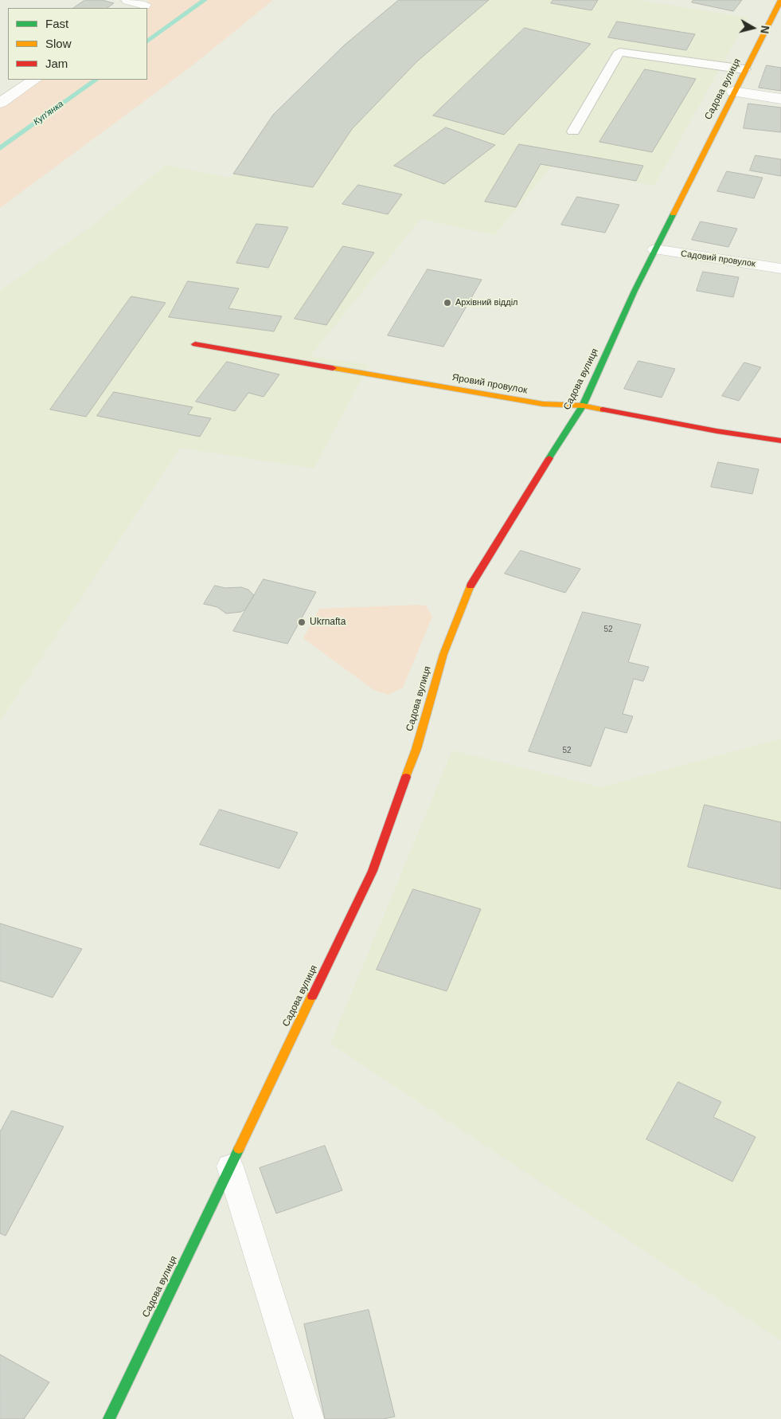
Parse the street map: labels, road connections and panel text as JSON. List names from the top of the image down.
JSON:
{
  "streets": {
    "street": ["Садова вулиця", "Садовий провулок", "Яровий провулок"]
  },
  "crossings": [
    ["Садова вулиця", "Садовий провулок"],
    ["Садова вулиця", "Яровий провулок"]
  ],
  "water": ["Куп'янка"],
  "places": ["Архівний відділ", "Ukrnafta"],
  "house_numbers": ["52", "52"],
  "legend": ["Fast", "Slow", "Jam"],
  "north": "right"
}
